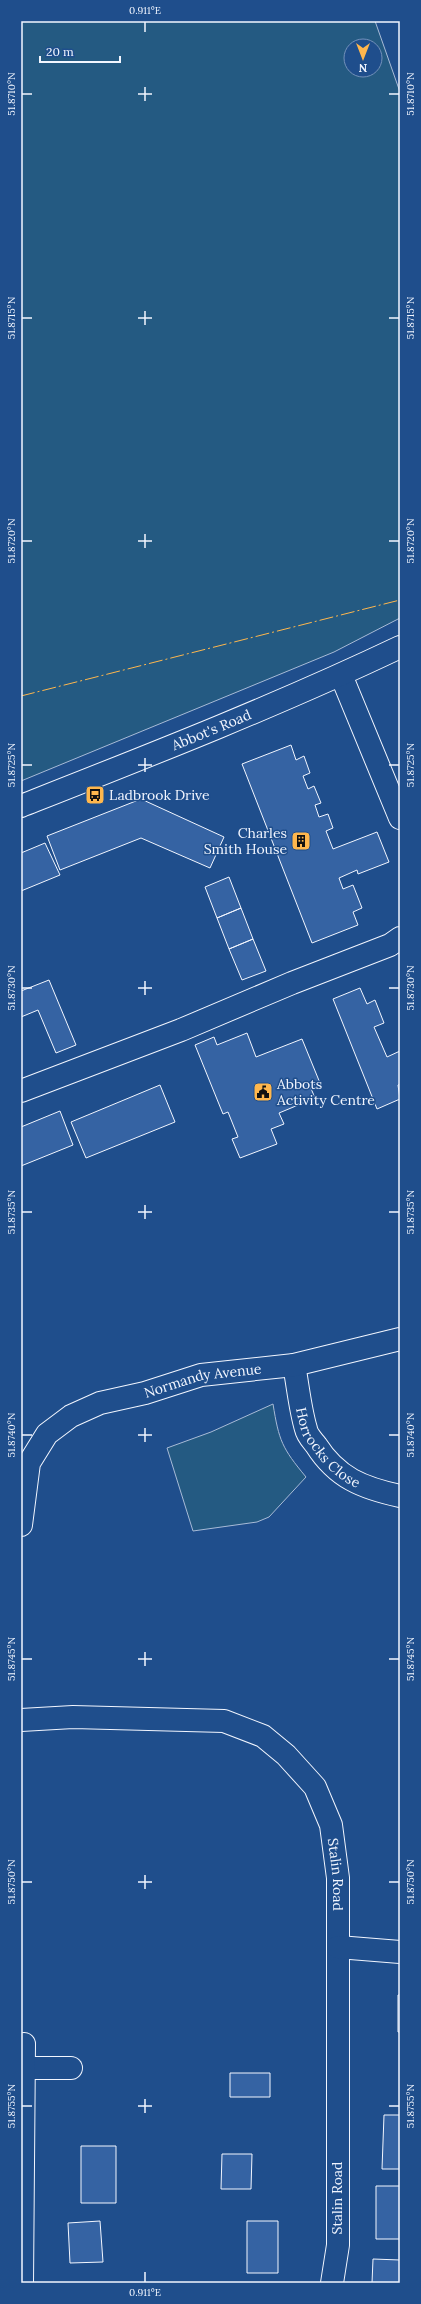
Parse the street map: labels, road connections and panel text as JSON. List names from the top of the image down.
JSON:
{
  "streets": {
    "street": [
      "Abbot's Road",
      "Normandy Avenue",
      "Horrocks Close",
      "Stalin Road"
    ]
  },
  "crossings": [
    ["Normandy Avenue", "Horrocks Close"]
  ],
  "places": {
    "bus stop": ["Ladbrook Drive"],
    "building": ["Charles Smith House"],
    "public building": ["Abbots Activity Centre"]
  },
  "scale_bar": "20 m",
  "north": "bottom",
  "coordinates": [
    "0.911°E",
    "51.8710°N",
    "51.8715°N",
    "51.8720°N",
    "51.8725°N",
    "51.8730°N",
    "51.8735°N",
    "51.8740°N",
    "51.8745°N",
    "51.8750°N",
    "51.8755°N"
  ]
}
